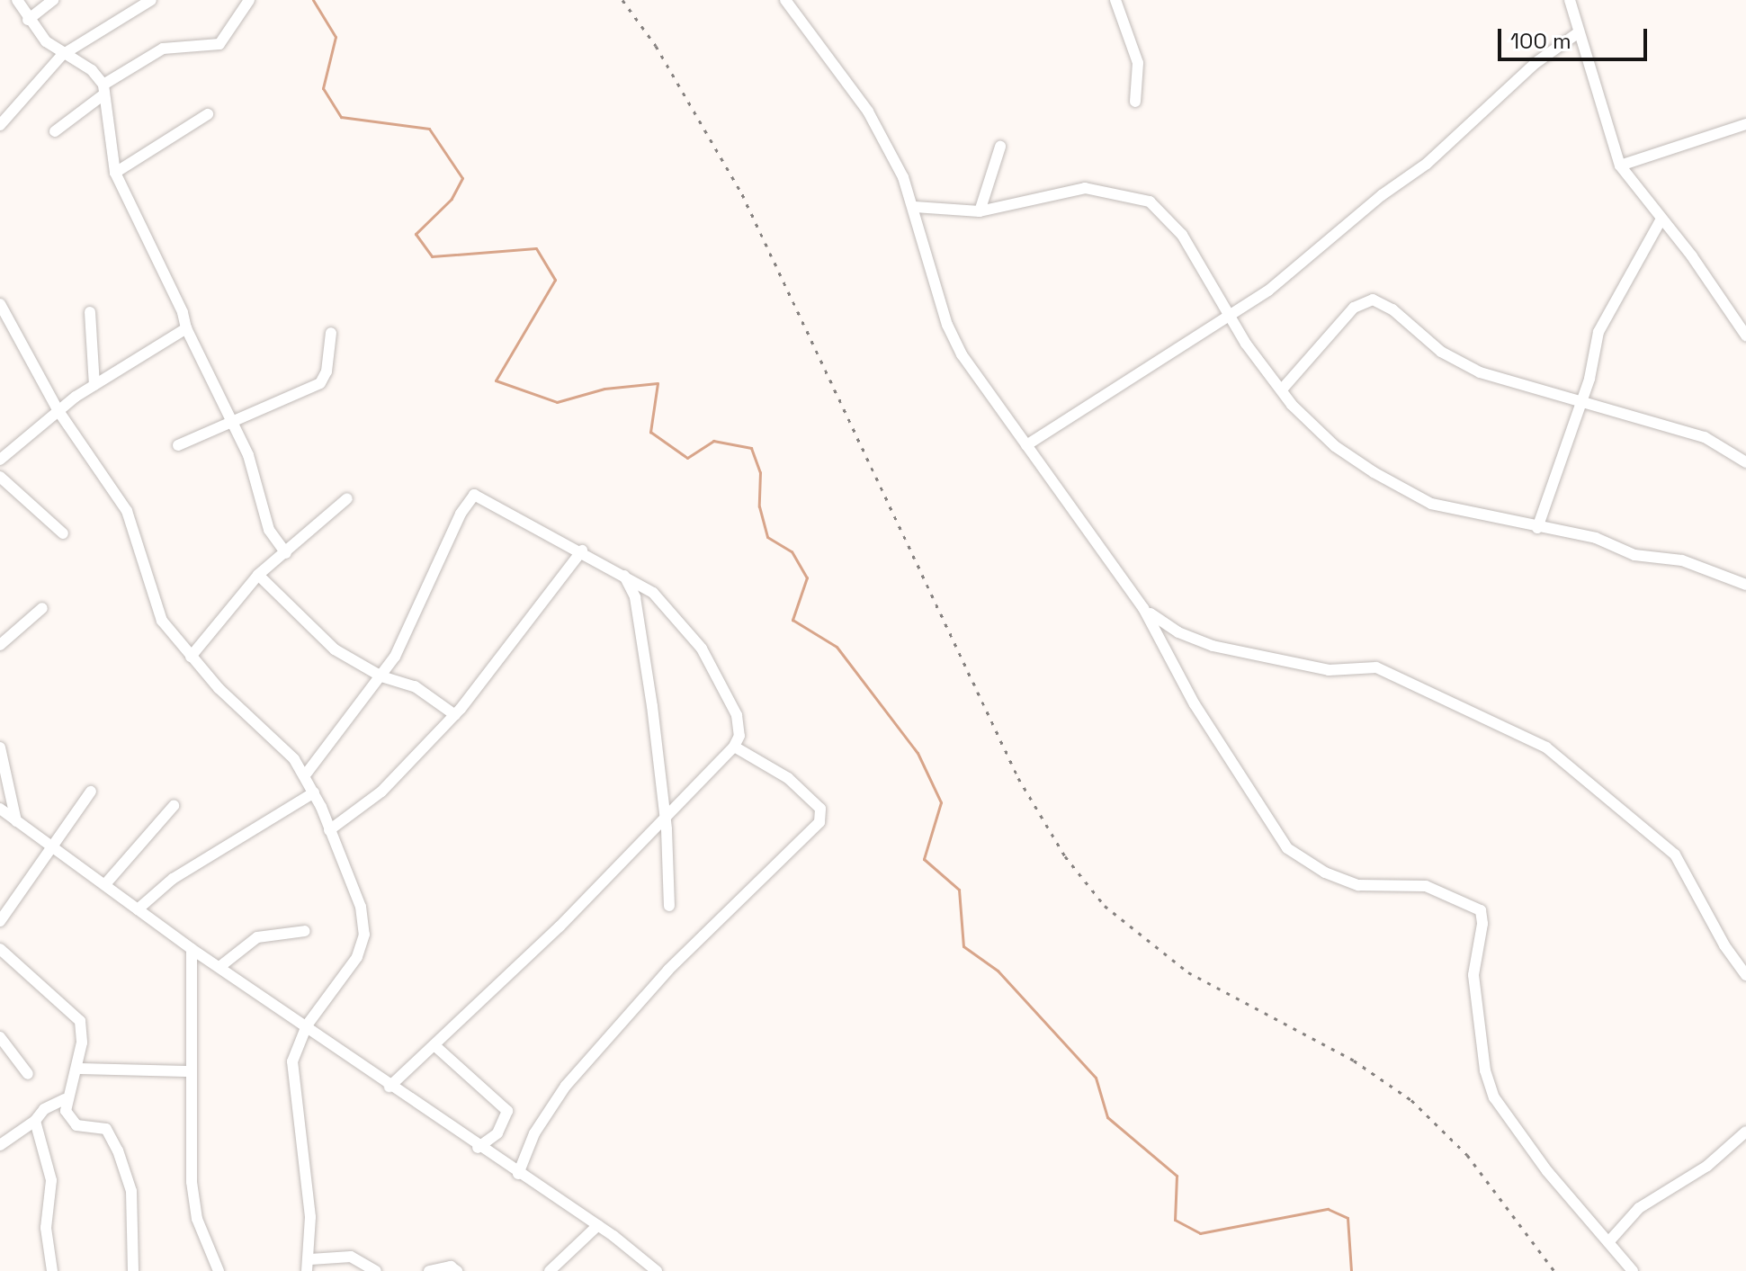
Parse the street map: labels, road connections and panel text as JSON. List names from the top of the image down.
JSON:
{
  "scale_bar": "100 m"
}
